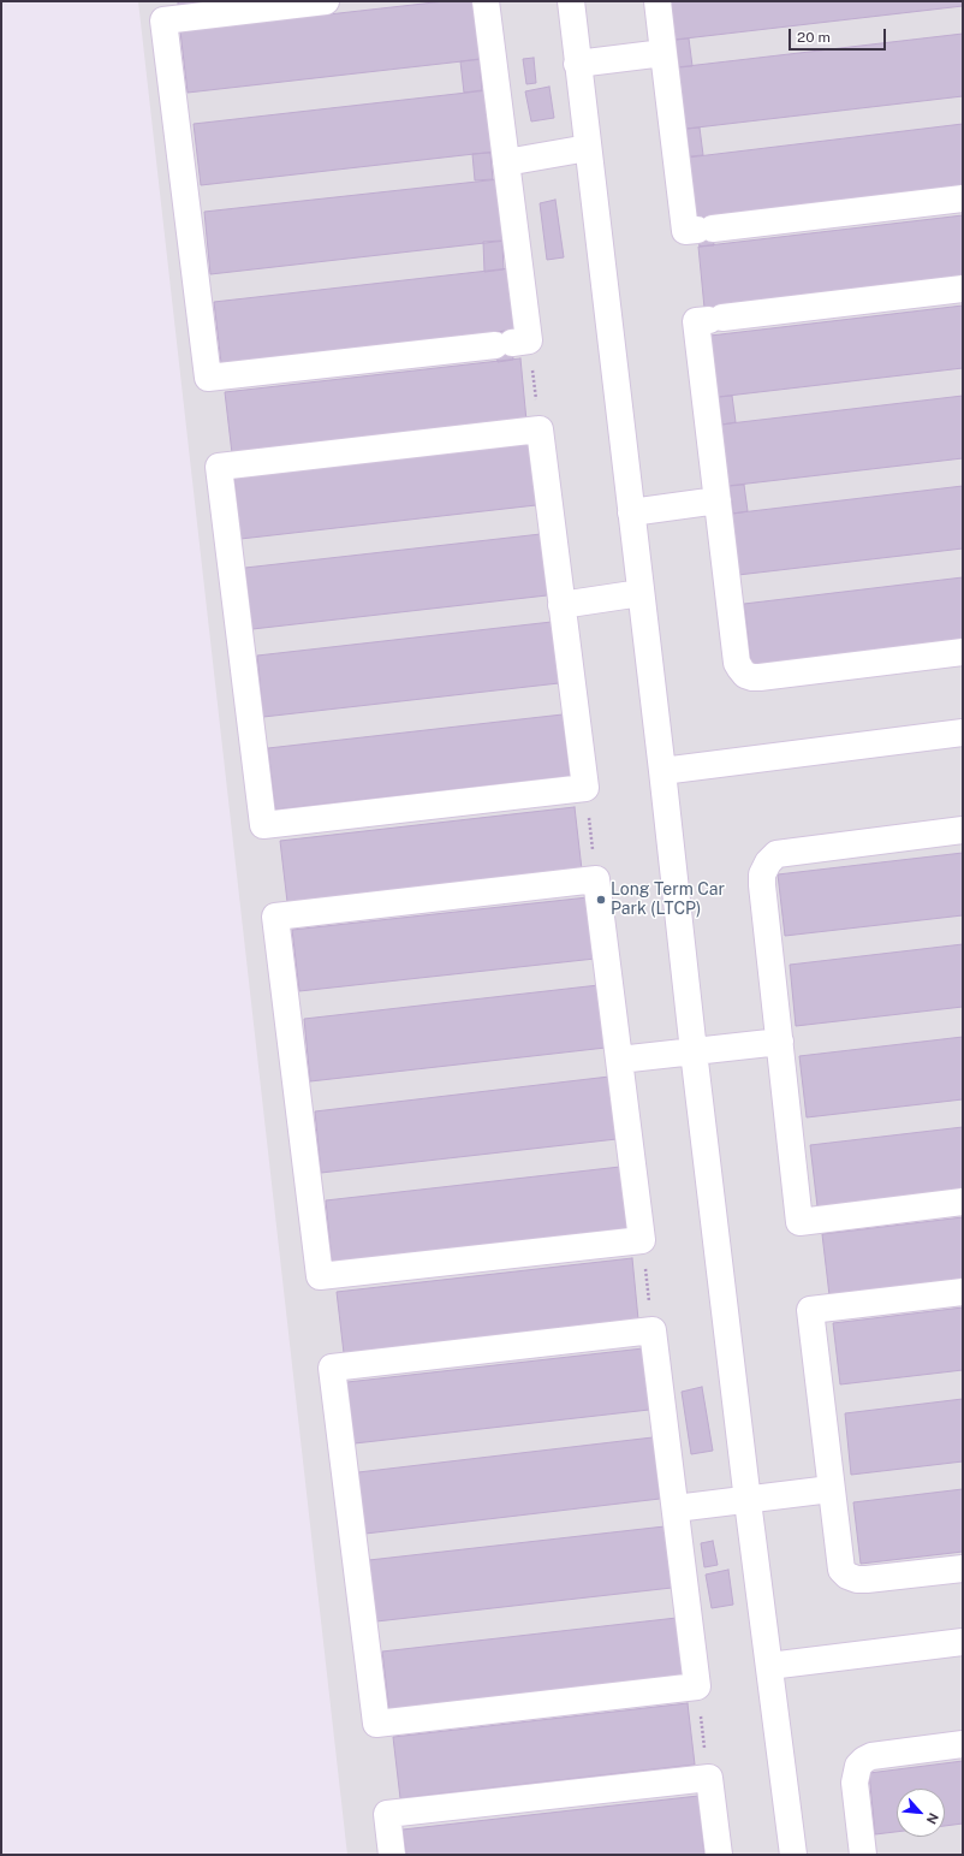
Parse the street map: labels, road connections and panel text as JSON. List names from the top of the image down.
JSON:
{
  "places": ["Long Term Car Park (LTCP)"],
  "scale_bar": "20 m",
  "north": "bottom right"
}
